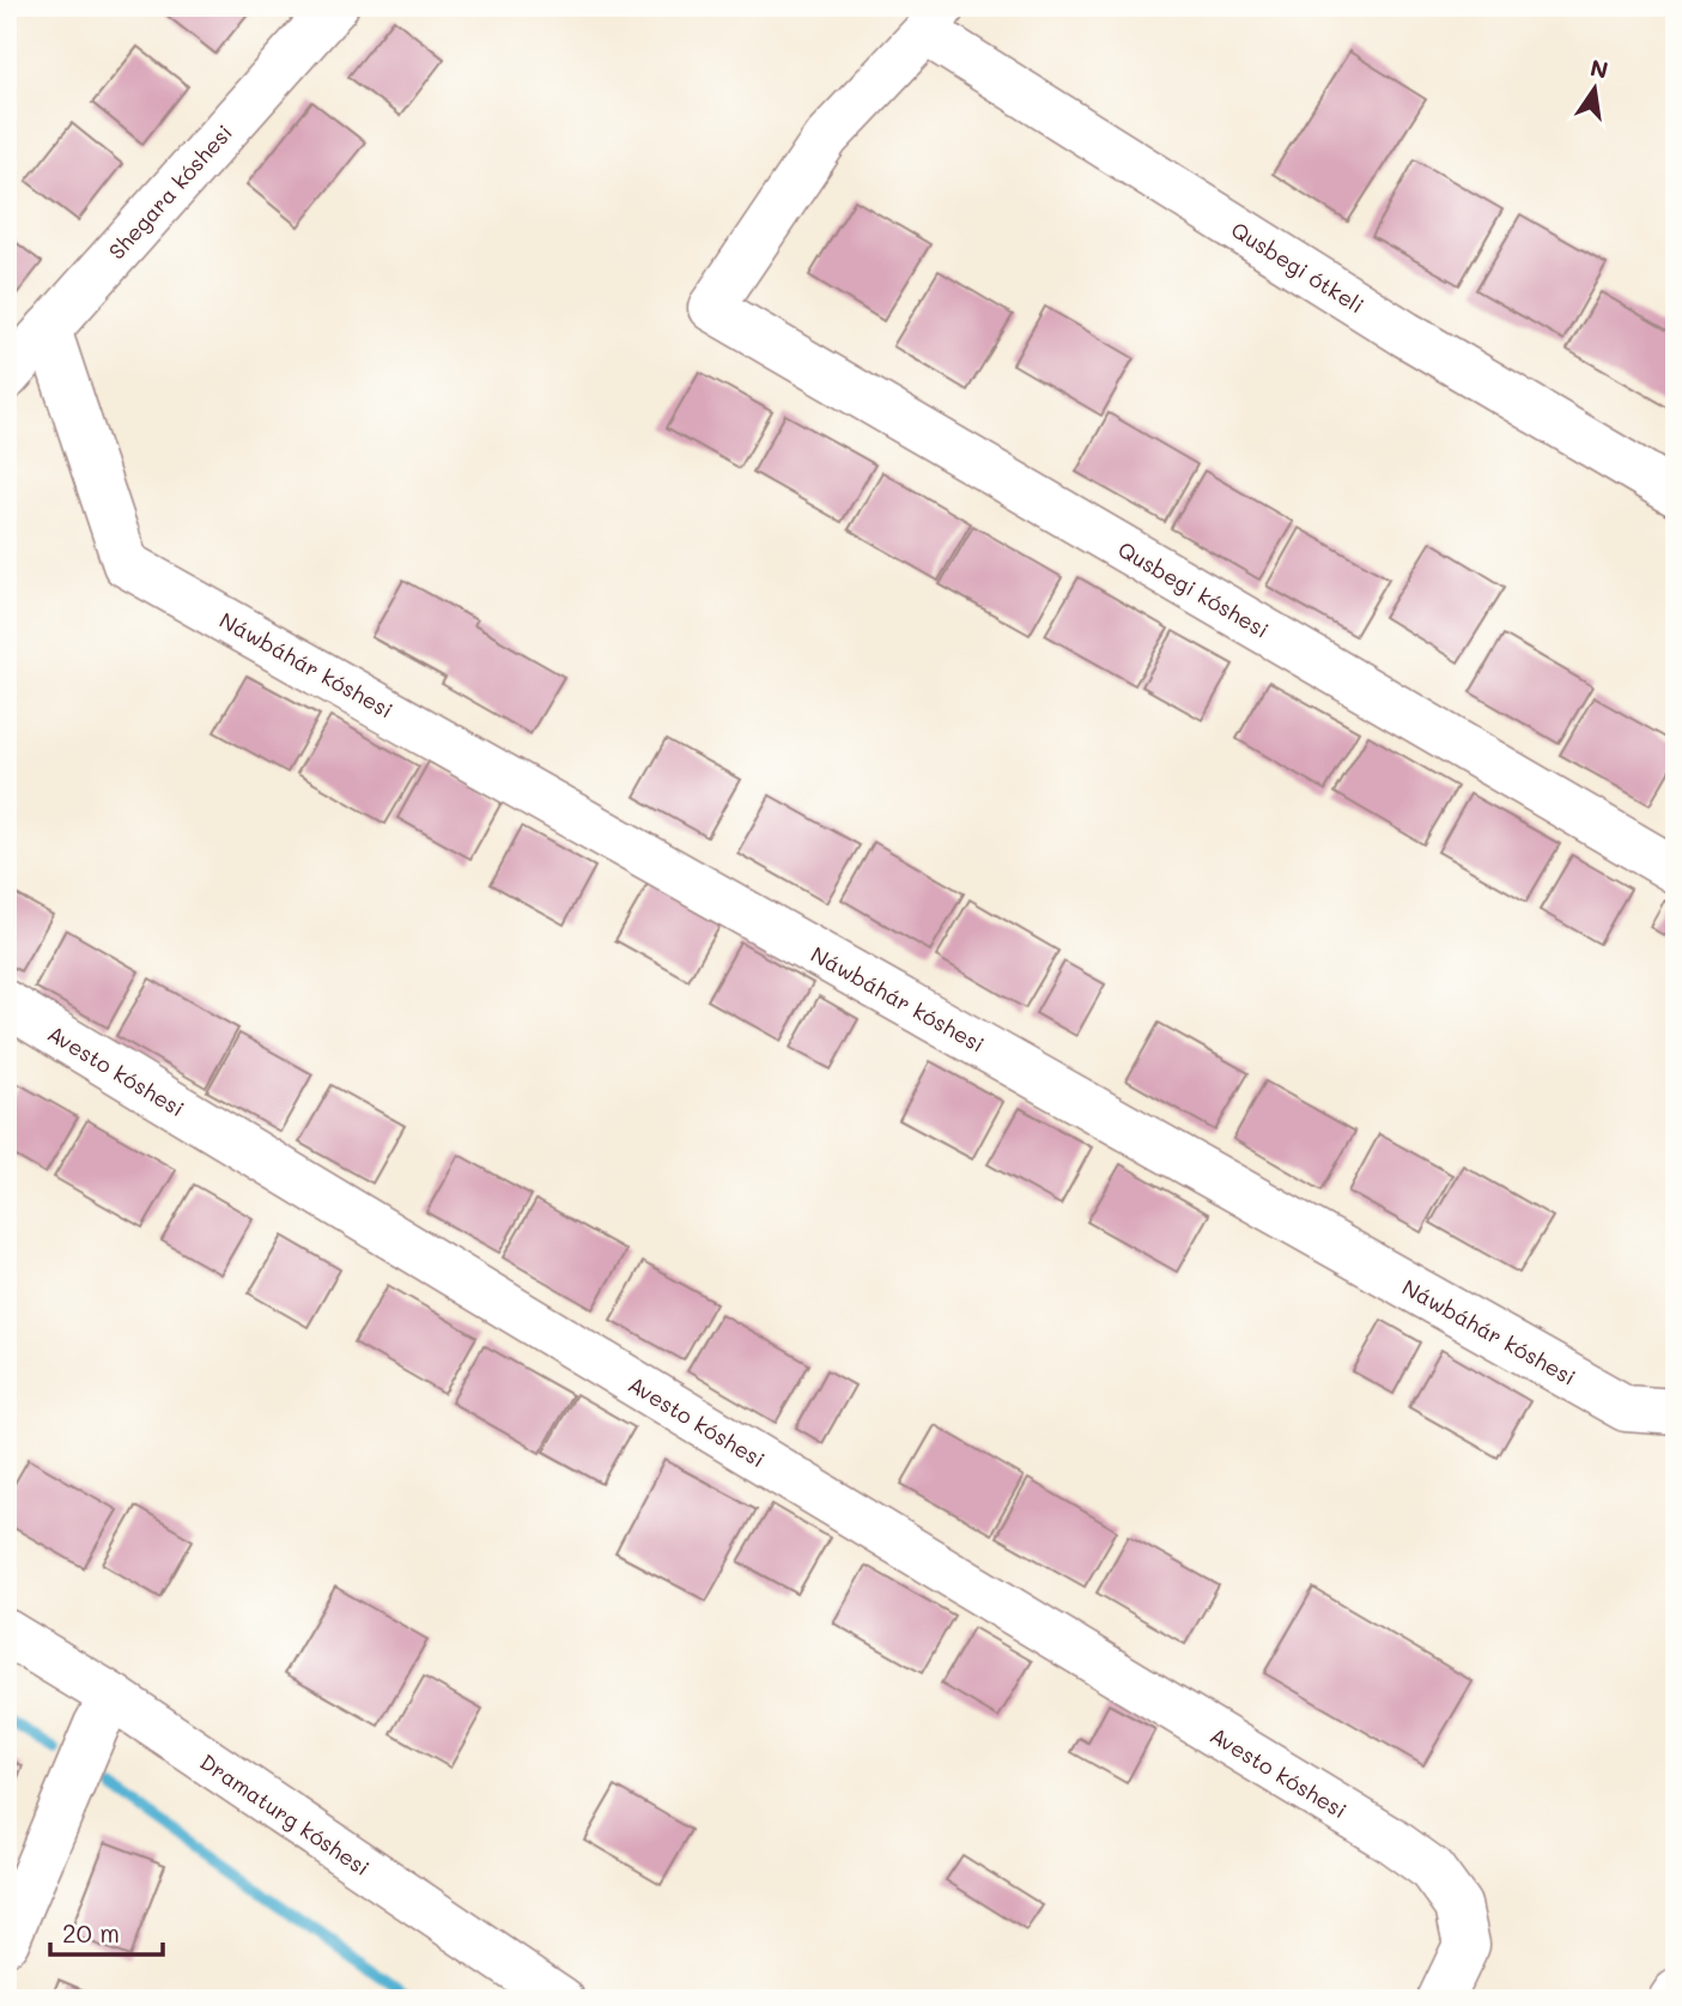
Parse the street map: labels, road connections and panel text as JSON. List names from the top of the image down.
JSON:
{
  "streets": {
    "street": [
      "Shegara kóshesi",
      "Qusbegi ótkeli",
      "Qusbegi kóshesi",
      "Náwbáhár kóshesi",
      "Avesto kóshesi",
      "Dramaturg kóshesi"
    ]
  },
  "crossings": [
    ["Shegara kóshesi", "Náwbáhár kóshesi"],
    ["Qusbegi ótkeli", "Qusbegi kóshesi"]
  ],
  "scale_bar": "20 m",
  "north": "top"
}
